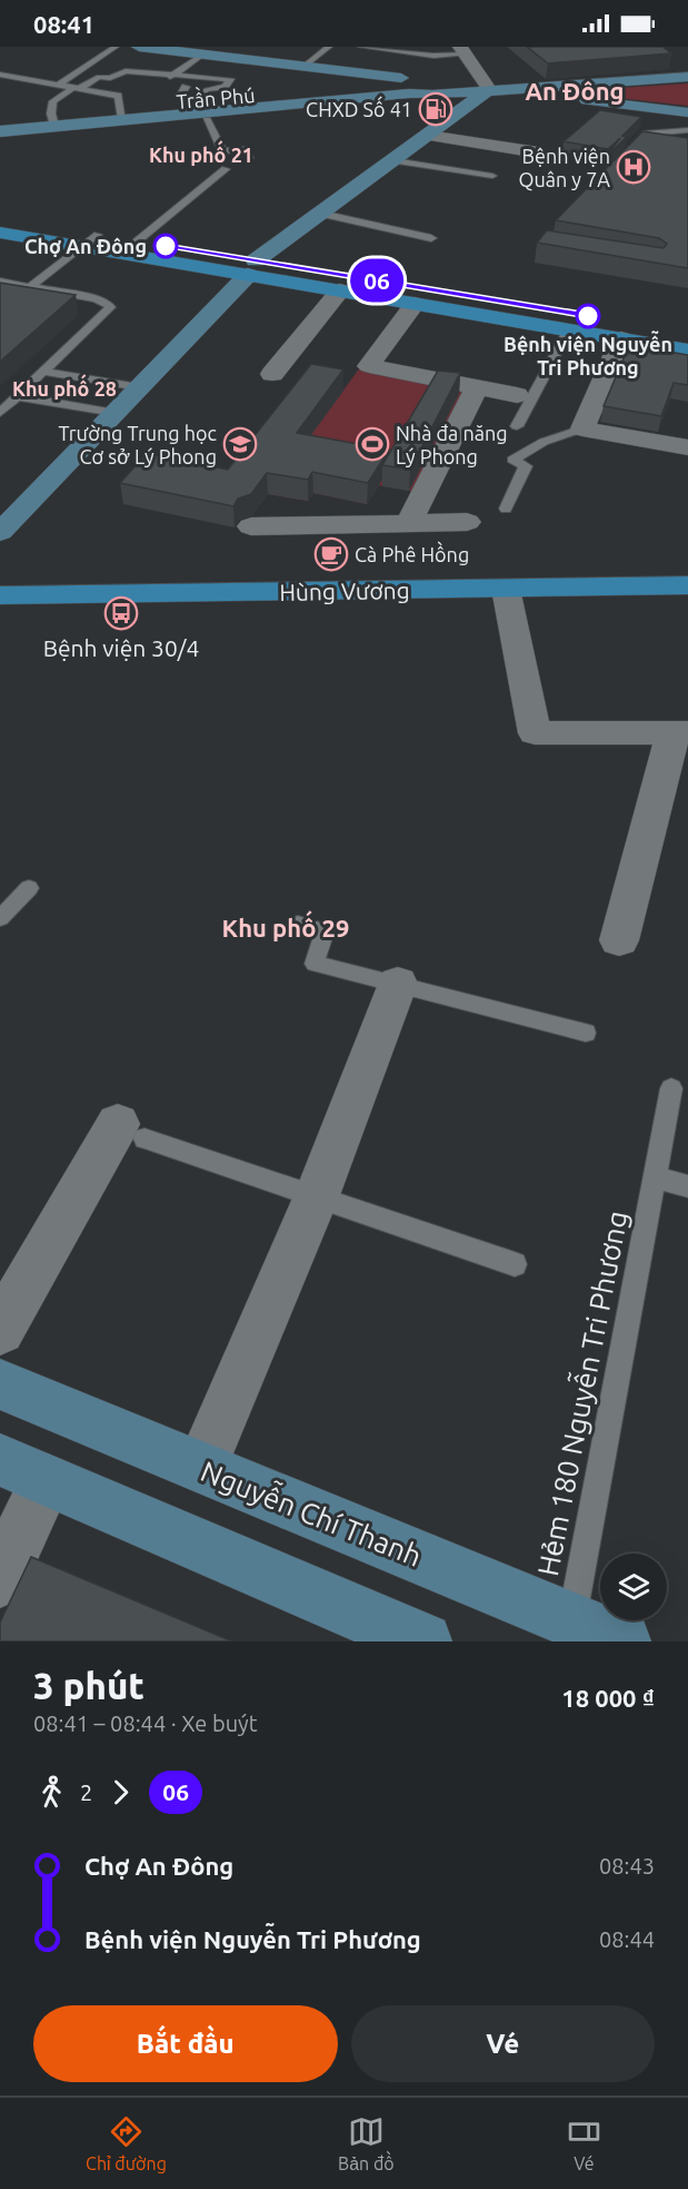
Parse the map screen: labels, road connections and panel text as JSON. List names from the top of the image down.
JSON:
{
  "streets": {
    "main road": ["Trần Phú", "Hùng Vương", "Nguyễn Chí Thanh"],
    "lane": ["Hẻm 180 Nguyễn Tri Phương"]
  },
  "crossings": [
    ["Hẻm 180 Nguyễn Tri Phương", "Nguyễn Chí Thanh"]
  ],
  "districts": [
    "An Đông",
    "Khu phố 21",
    "Khu phố 28",
    "Khu phố 29"
  ],
  "places": {
    "fuel station": ["CHXD Số 41"],
    "hospital": ["Bệnh viện Quân y 7A"],
    "other": ["Chợ An Đông", "Bệnh viện Nguyễn Tri Phương"],
    "school or university": ["Trường Trung học Cơ sở Lý Phong"],
    "sports": ["Nhà đa năng Lý Phong"],
    "cafe": ["Cà Phê Hồng"],
    "bus stop": ["Bệnh viện 30/4"]
  },
  "lines": ["bus line 06"],
  "page": {
    "status": "08:41",
    "on_map": "06",
    "heading": ["3 phút", "08:41 – 08:44 · Xe buýt", "18 000 ₫"],
    "legs": ["2", "06"],
    "list": [
      {
        "name": "Chợ An Đông",
        "value": "08:43"
      },
      {
        "name": "Bệnh viện Nguyễn Tri Phương",
        "value": "08:44"
      }
    ],
    "buttons": ["Bắt đầu", "Vé"],
    "tabs": ["Chỉ đường", "Bản đồ", "Vé"]
  }
}
